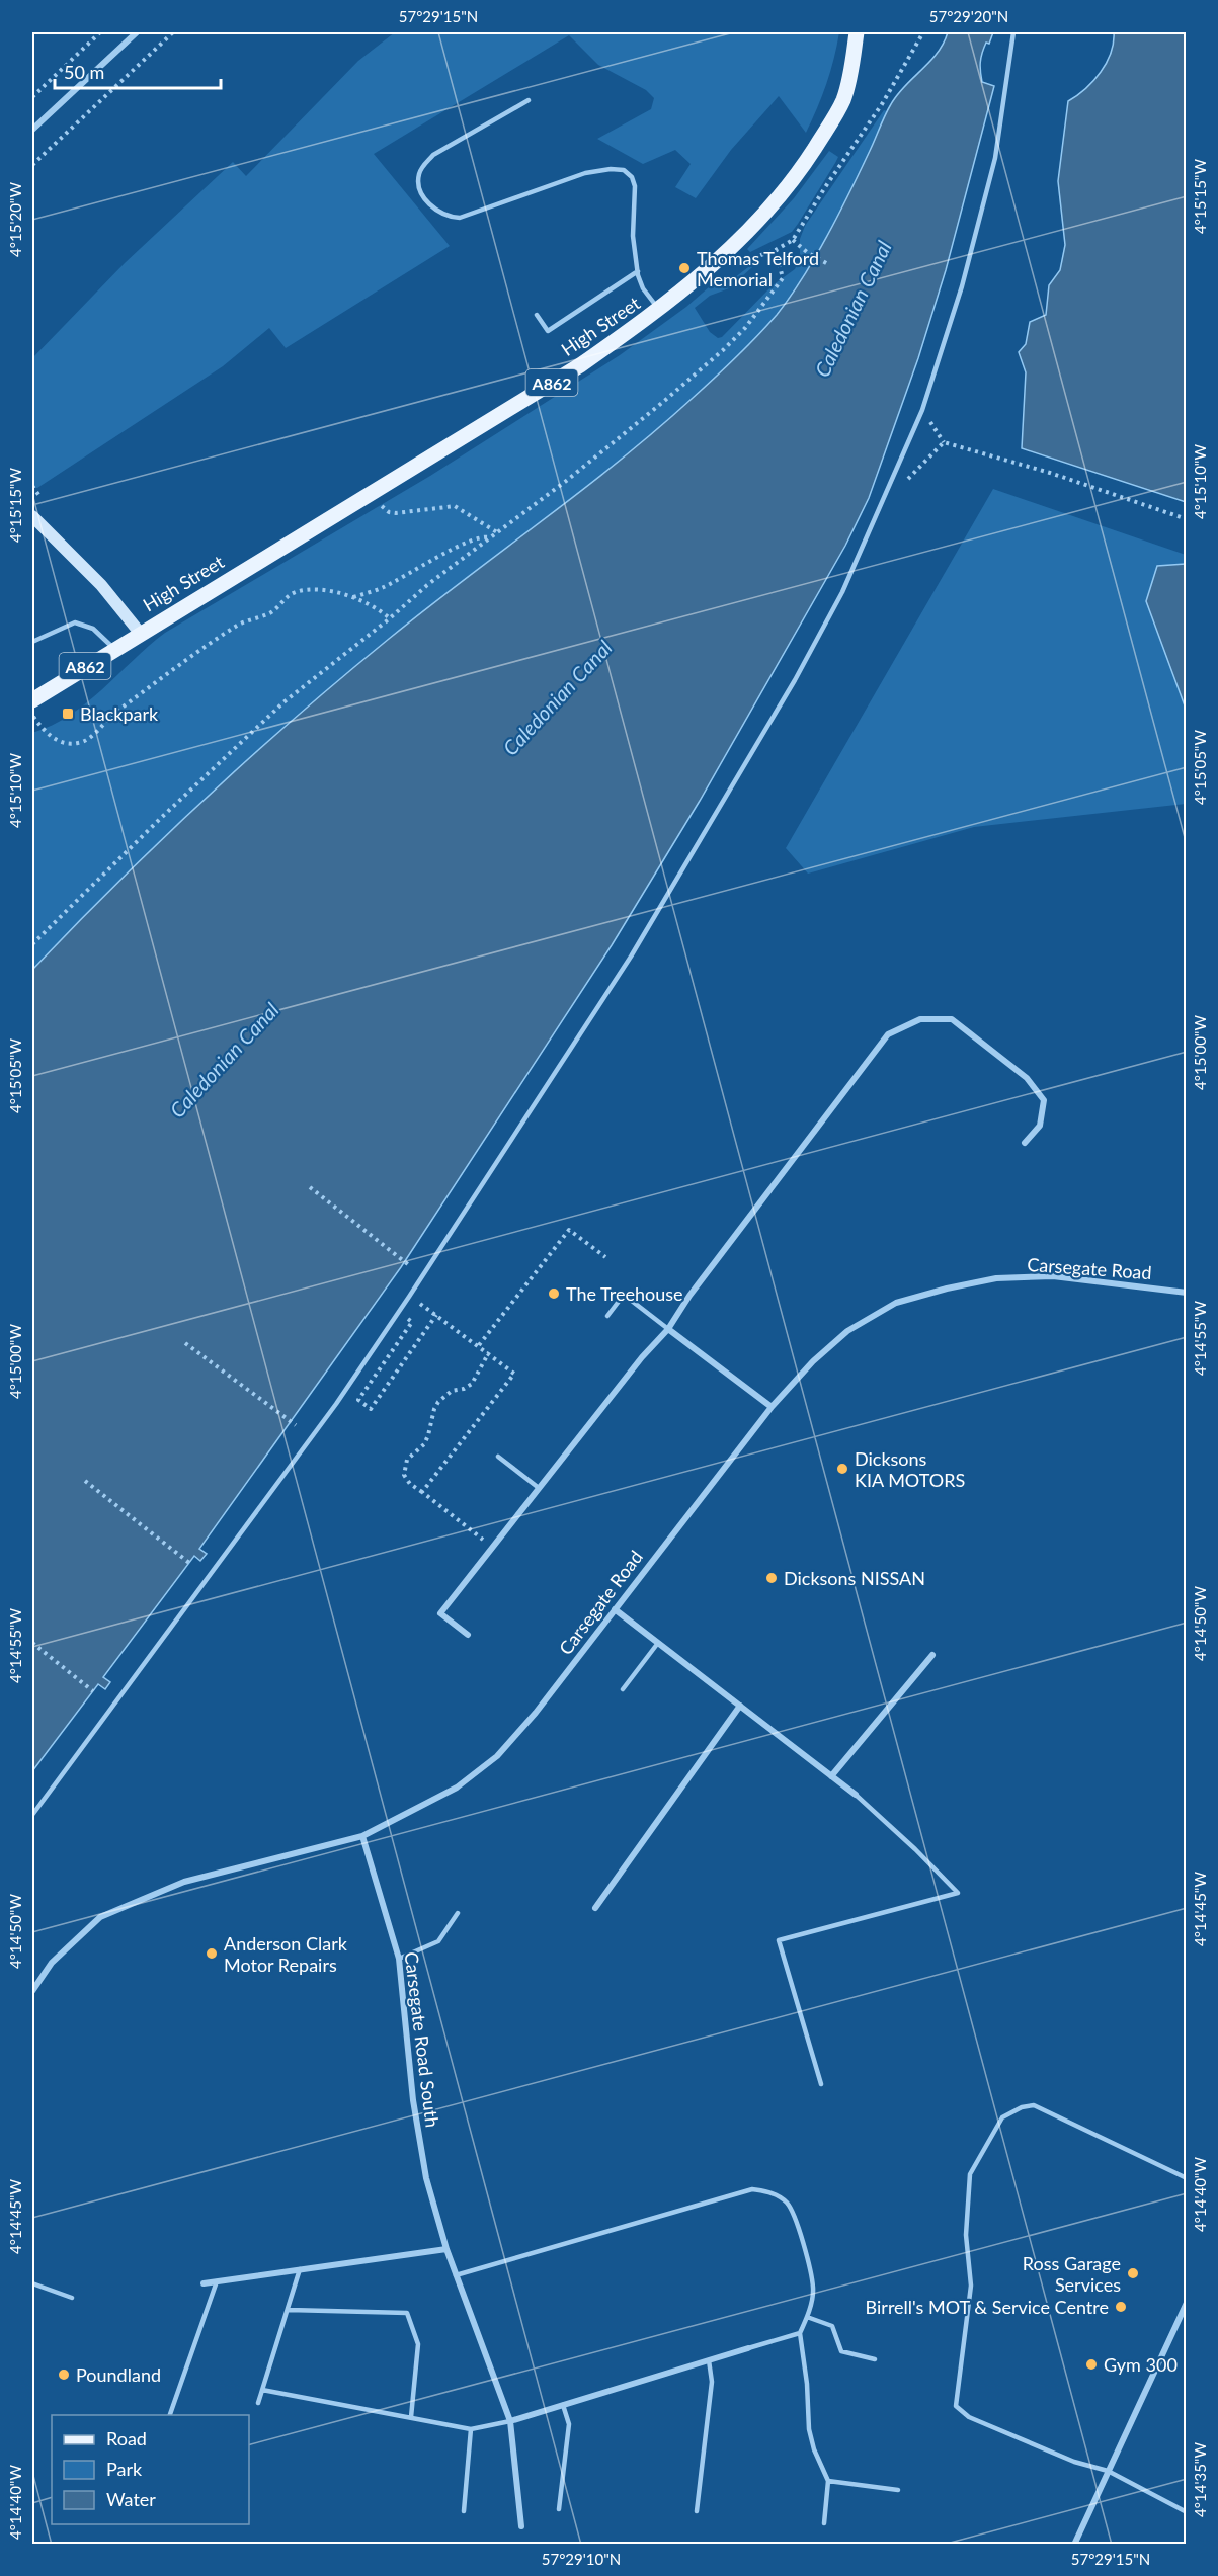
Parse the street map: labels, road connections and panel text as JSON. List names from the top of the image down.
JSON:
{
  "streets": {
    "main road": ["High Street", "A862"],
    "street": ["Carsegate Road", "Carsegate Road South"]
  },
  "crossings": [
    ["High Street", "A862"],
    ["Carsegate Road", "Carsegate Road South"]
  ],
  "water": ["Caledonian Canal"],
  "places": {
    "other": [
      "Thomas Telford Memorial",
      "The Treehouse",
      "Dicksons KIA MOTORS",
      "Dicksons NISSAN",
      "Anderson Clark Motor Repairs",
      "Ross Garage Services",
      "Birrell's MOT & Service Centre",
      "Gym 300",
      "Poundland"
    ],
    "transit": ["Blackpark"]
  },
  "legend": ["Road", "Park", "Water"],
  "scale_bar": "50 m",
  "coordinates": [
    "57°29'15\"N",
    "57°29'20\"N",
    "4°15'15\"W",
    "4°15'20\"W",
    "4°15'10\"W",
    "4°15'05\"W",
    "4°15'00\"W",
    "4°14'55\"W",
    "4°14'50\"W",
    "4°14'45\"W",
    "4°14'40\"W",
    "4°14'35\"W",
    "57°29'10\"N"
  ]
}
